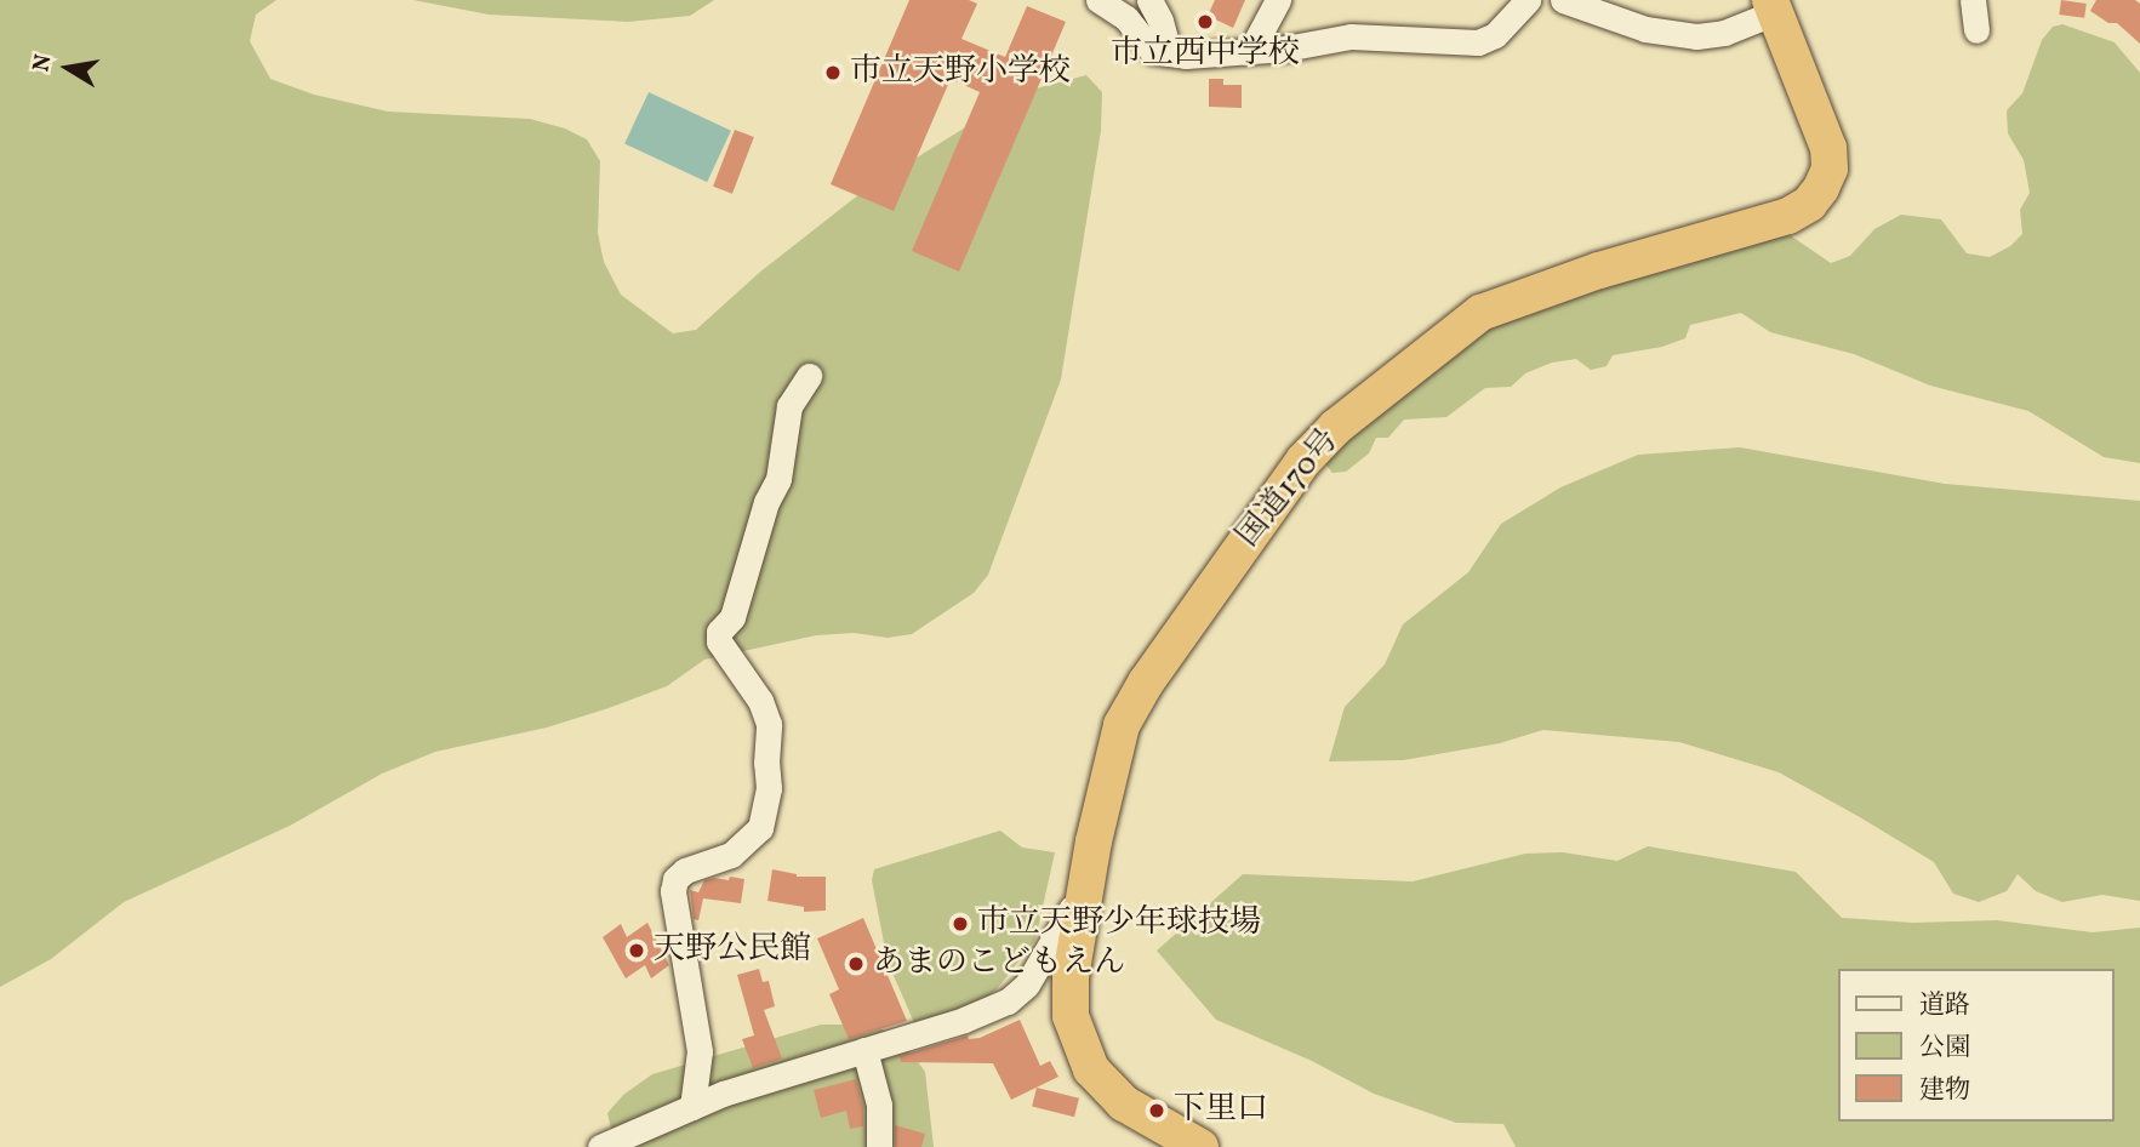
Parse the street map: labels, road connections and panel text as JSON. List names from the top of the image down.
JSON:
{
  "streets": {
    "highway": ["国道170号"]
  },
  "places": [
    "市立西中学校",
    "市立天野小学校",
    "市立天野少年球技場",
    "天野公民館",
    "あまのこどもえん",
    "下里口"
  ],
  "legend": ["道路", "公園", "建物"],
  "north": "left"
}
